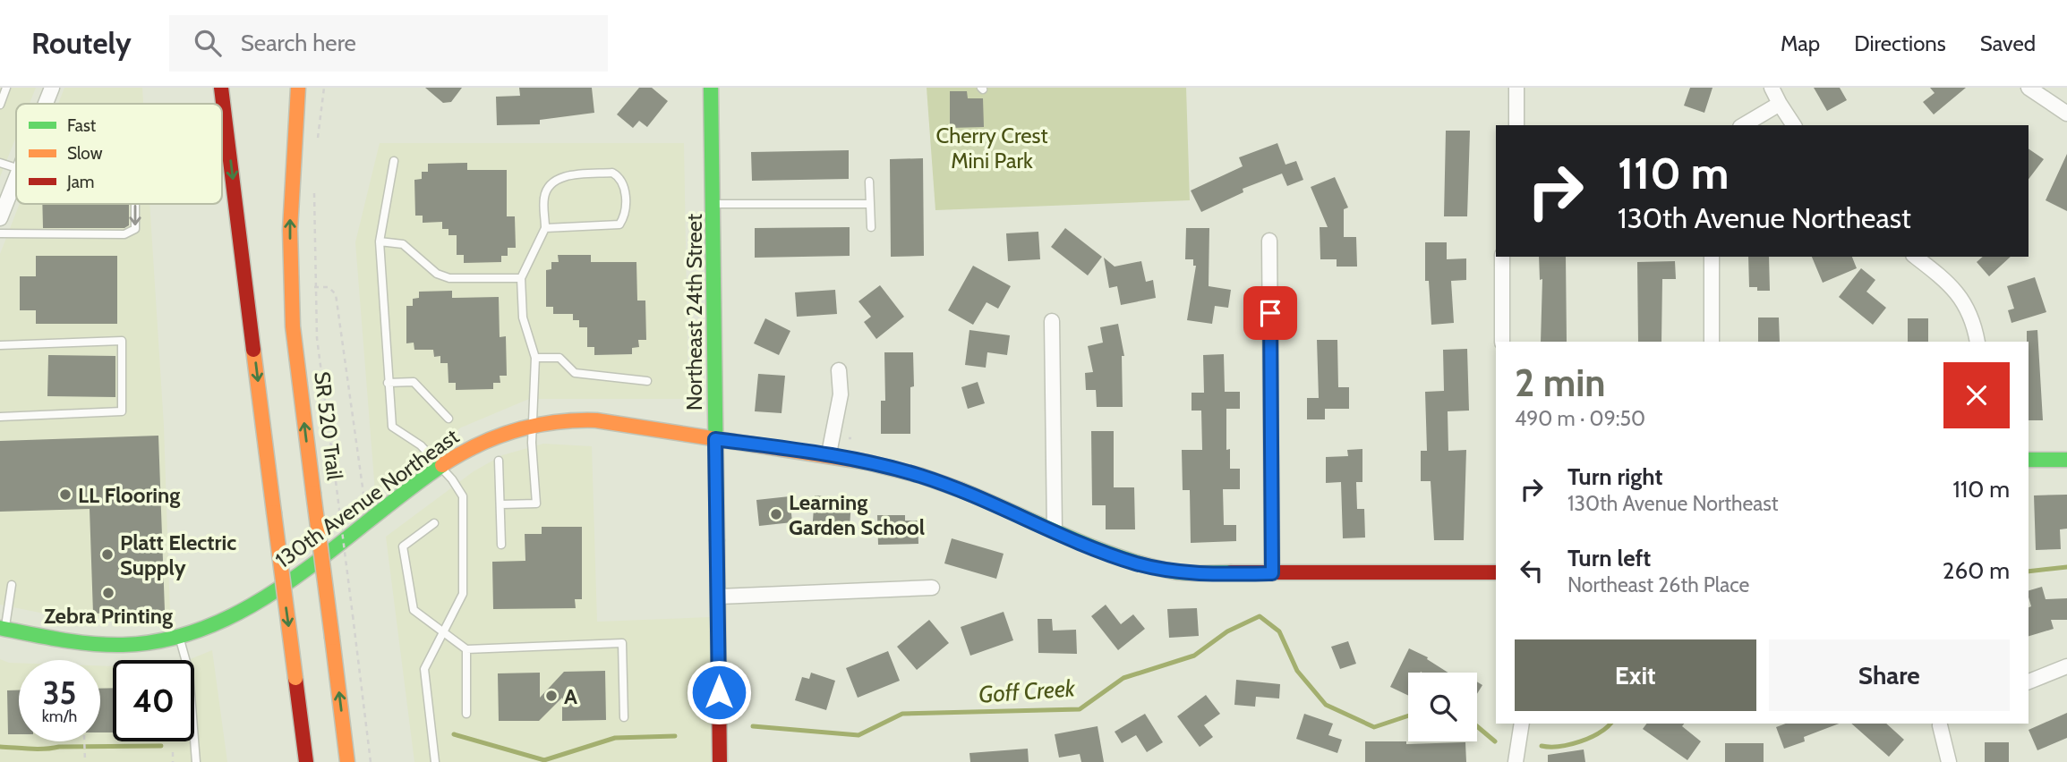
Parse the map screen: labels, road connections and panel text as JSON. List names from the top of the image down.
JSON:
{
  "streets": {
    "main road": ["Northeast 24th Street", "130th Avenue Northeast"],
    "path": ["SR 520 Trail"]
  },
  "crossings": [
    ["Northeast 24th Street", "130th Avenue Northeast"]
  ],
  "water": ["Goff Creek"],
  "parks": ["Cherry Crest Mini Park"],
  "places": [
    "LL Flooring",
    "Learning Garden School",
    "Platt Electric Supply",
    "Zebra Printing",
    "A"
  ],
  "legend": ["Fast", "Slow", "Jam"],
  "page": {
    "header": "Routely",
    "search": "Search here",
    "nav": ["Map", "Directions", "Saved"],
    "turn": ["110 m", "130th Avenue Northeast"],
    "heading": ["2 min", "490 m · 09:50"],
    "list": [
      {
        "name": "Turn right",
        "note": "130th Avenue Northeast",
        "value": "110 m"
      },
      {
        "name": "Turn left",
        "note": "Northeast 26th Place",
        "value": "260 m"
      }
    ],
    "buttons": ["Exit", "Share"],
    "speed": "35 km/h",
    "limit": "40"
  }
}
